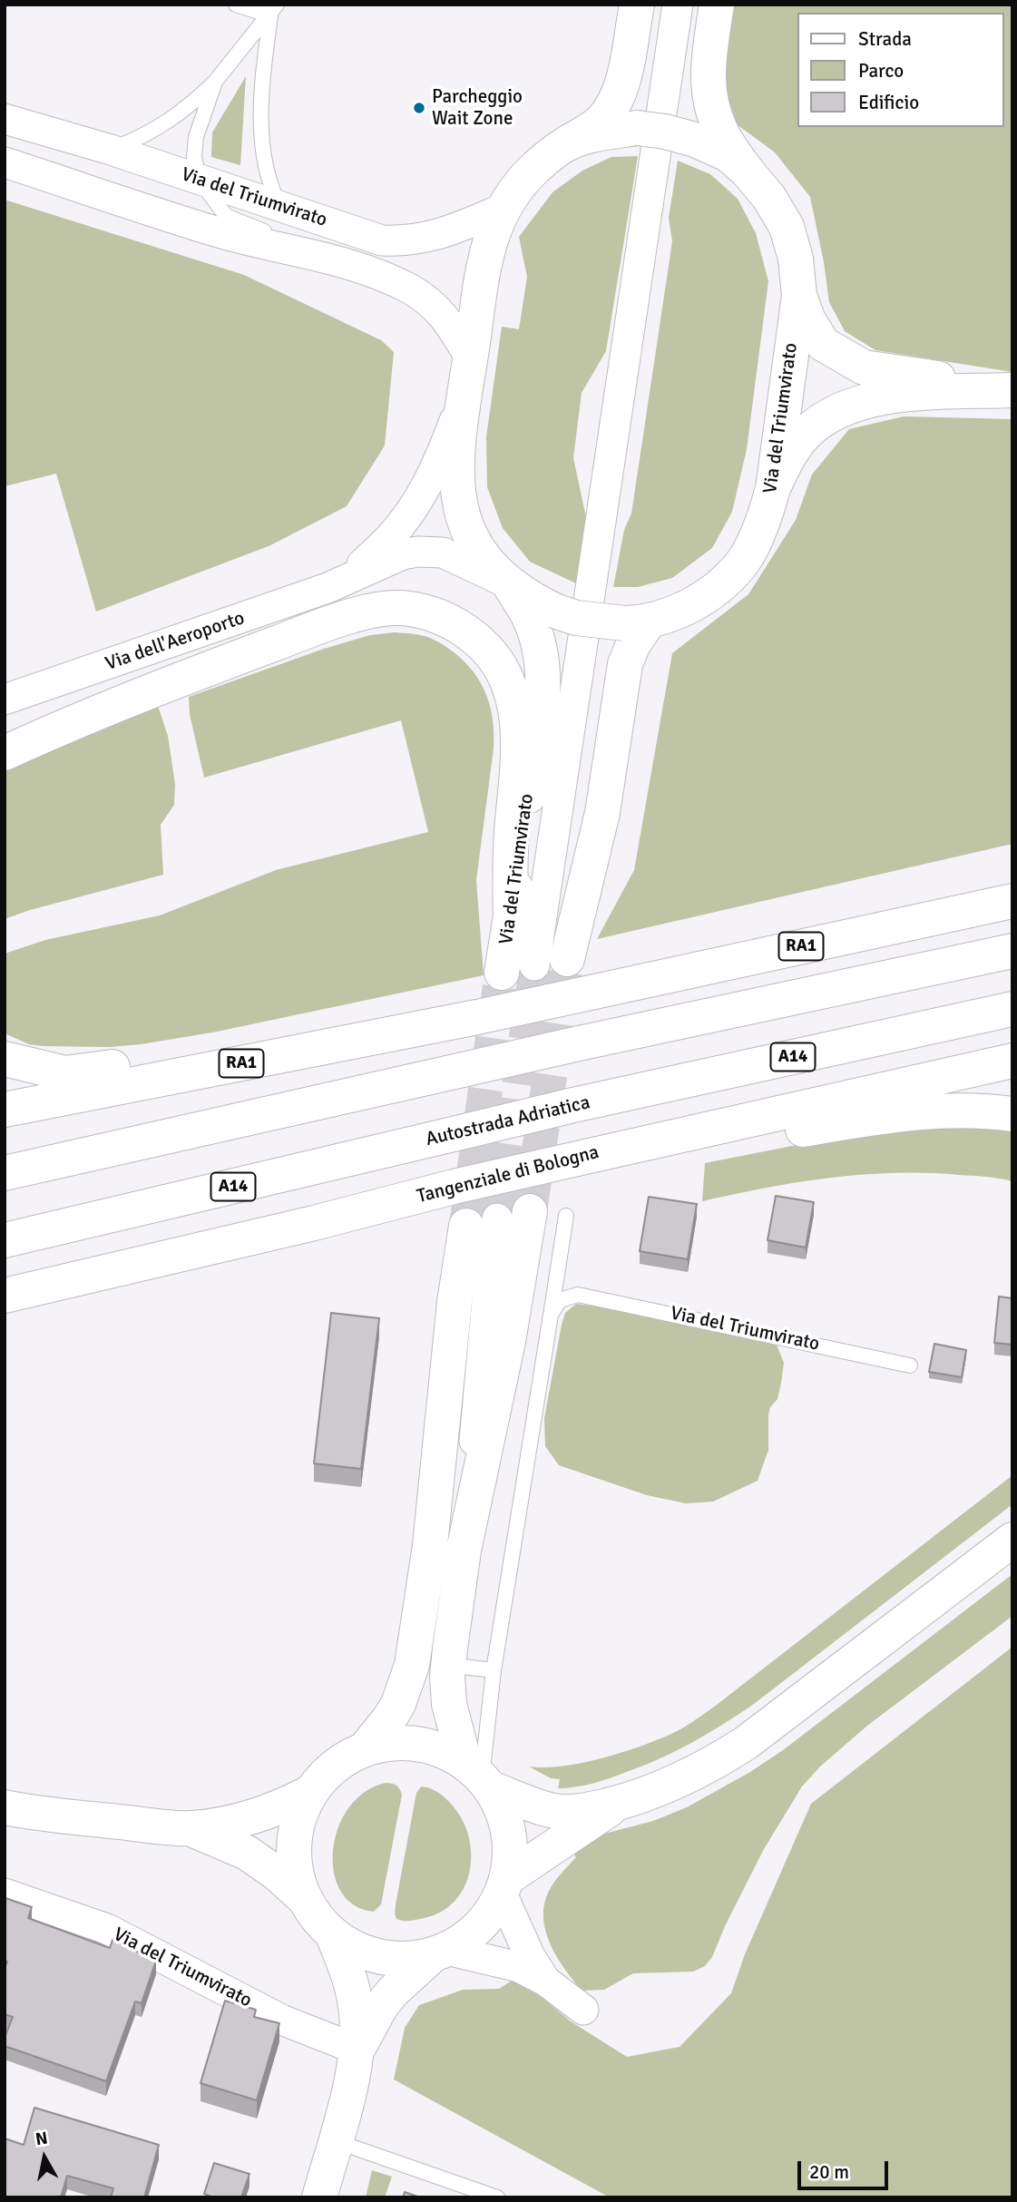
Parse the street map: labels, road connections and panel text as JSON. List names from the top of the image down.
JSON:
{
  "streets": {
    "main road": [
      "Via del Triumvirato",
      "RA1",
      "A14",
      "Autostrada Adriatica",
      "Tangenziale di Bologna"
    ],
    "street": ["Via dell'Aeroporto"]
  },
  "crossings": [
    ["Via del Triumvirato", "Via dell'Aeroporto"]
  ],
  "places": ["Parcheggio Wait Zone"],
  "legend": ["Strada", "Parco", "Edificio"],
  "scale_bar": "20 m",
  "north": "top"
}
